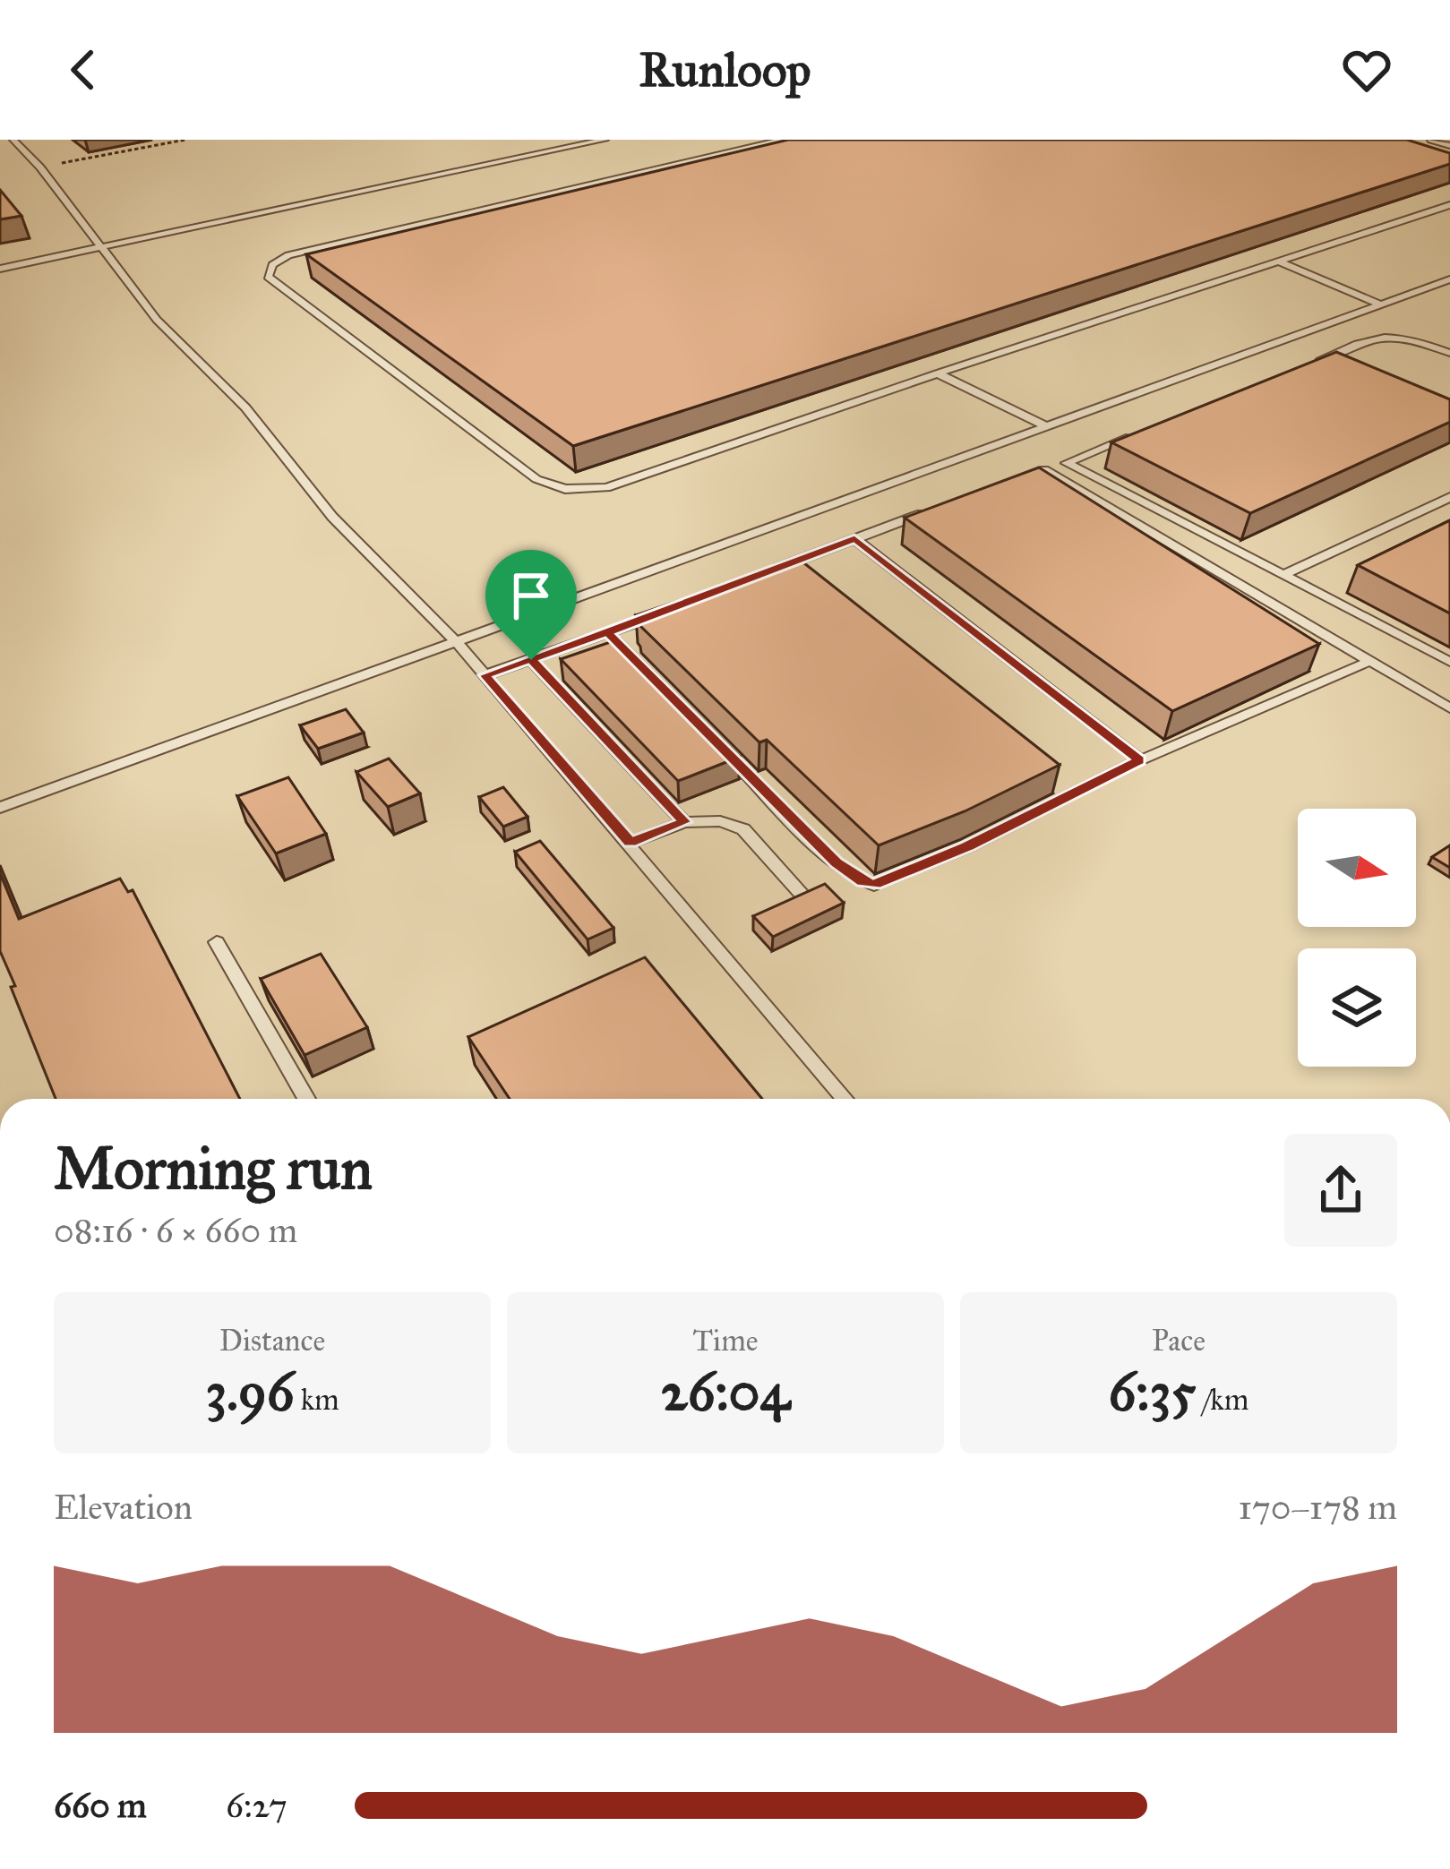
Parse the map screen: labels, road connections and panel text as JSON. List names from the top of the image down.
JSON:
{
  "north": "right",
  "page": {
    "header": "Runloop",
    "heading": ["Morning run", "08:16 · 6 × 660 m"],
    "stats": [
      ["Distance", "3.96 km"],
      ["Time", "26:04"],
      ["Pace", "6:35 /km"]
    ],
    "chart": ["Elevation", "170–178 m"],
    "list": [
      {
        "name": "660 m",
        "note": "6:27"
      }
    ]
  }
}
